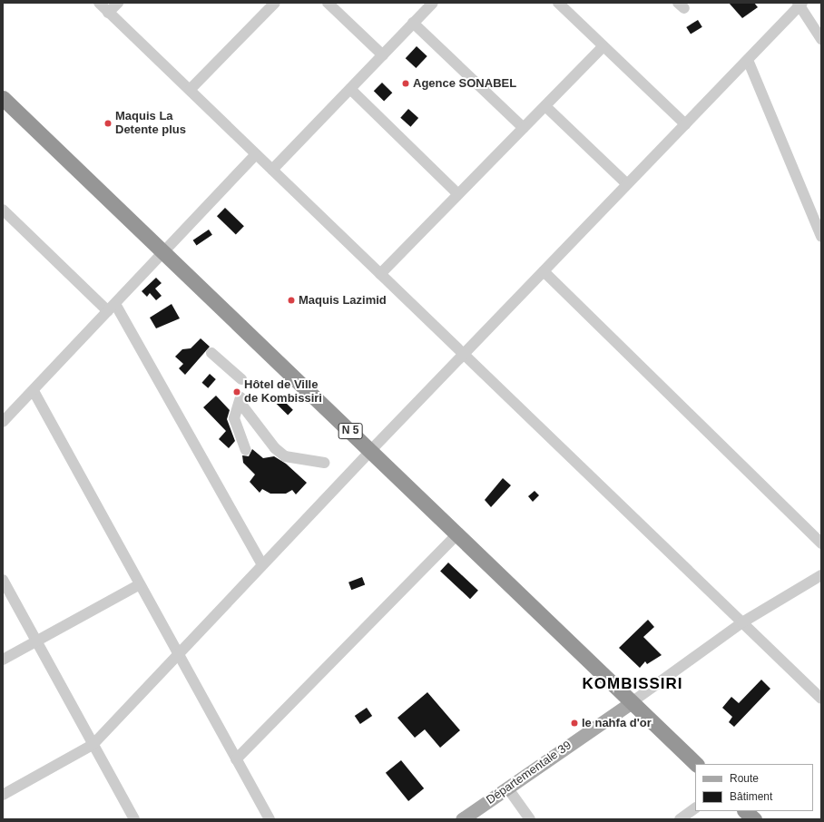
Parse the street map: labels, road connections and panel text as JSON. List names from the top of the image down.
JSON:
{
  "streets": {
    "highway": ["N 5"],
    "main road": ["Départementale 39"]
  },
  "crossings": [
    ["N 5", "Départementale 39"]
  ],
  "districts": ["KOMBISSIRI"],
  "places": [
    "Agence SONABEL",
    "Maquis La Detente plus",
    "Maquis Lazimid",
    "Hôtel de Ville de Kombissiri",
    "le nahfa d'or"
  ],
  "legend": ["Route", "Bâtiment"]
}
